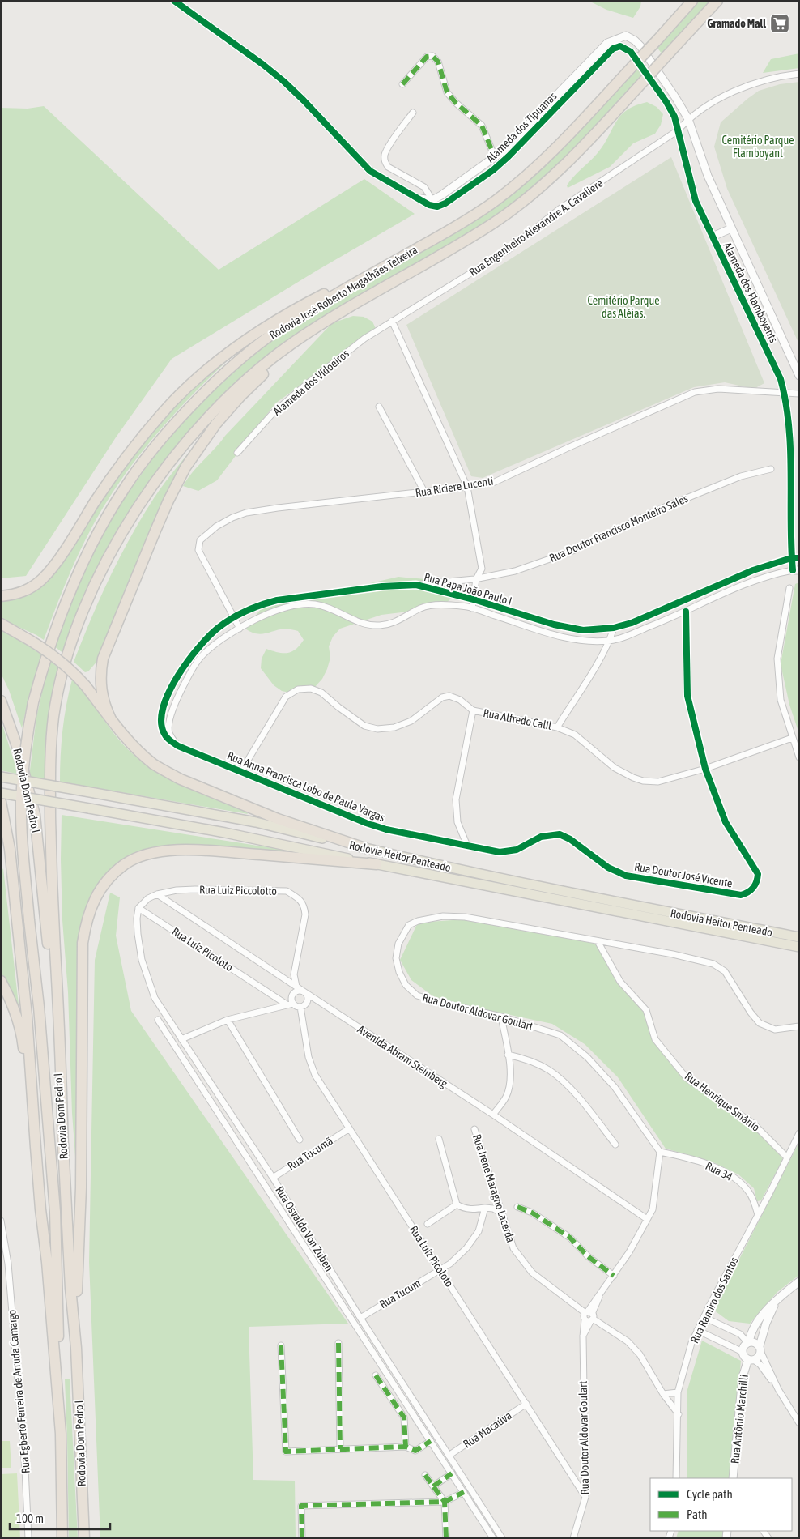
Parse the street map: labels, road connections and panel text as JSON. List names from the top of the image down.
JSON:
{
  "streets": {
    "highway": ["Rodovia José Roberto Magalhães Teixeira", "Rodovia Dom Pedro I"],
    "main road": ["Rodovia Heitor Penteado"],
    "street": [
      "Alameda dos Tipuanas",
      "Rua Engenheiro Alexandre A. Cavaliere",
      "Alameda dos Flamboyants",
      "Alameda dos Vidoeiros",
      "Rua Riciere Lucenti",
      "Rua Doutor Francisco Monteiro Sales",
      "Rua Papa João Paulo I",
      "Rua Alfredo Calil",
      "Rua Anna Francisca Lobo de Paula Vargas",
      "Rua Doutor José Vicente",
      "Rua Luíz Piccolotto",
      "Rua Luíz Picoloto",
      "Rua Doutor Aldovar Goulart",
      "Avenida Abram Steinberg",
      "Rua Henrique Smânio",
      "Rua Tucumã",
      "Rua 34",
      "Rua Irene Maragno Lacerda",
      "Rua Osvaldo Von Zuben",
      "Rua Tucum",
      "Rua Ramiro dos Santos",
      "Rua Egberto Ferreira de Arruda Camargo",
      "Rua Antônio Marchilli",
      "Rua Macaúva"
    ]
  },
  "crossings": [
    ["Alameda dos Tipuanas", "Alameda dos Flamboyants"],
    ["Rua Engenheiro Alexandre A. Cavaliere", "Alameda dos Flamboyants"],
    ["Rua Engenheiro Alexandre A. Cavaliere", "Alameda dos Vidoeiros"],
    ["Rodovia José Roberto Magalhães Teixeira", "Rodovia Dom Pedro I"],
    ["Alameda dos Flamboyants", "Rua Riciere Lucenti"],
    ["Alameda dos Flamboyants", "Rua Papa João Paulo I"],
    ["Rua Riciere Lucenti", "Rua Papa João Paulo I"],
    ["Rua Doutor Francisco Monteiro Sales", "Rua Papa João Paulo I"],
    ["Rua Papa João Paulo I", "Rua Anna Francisca Lobo de Paula Vargas"],
    ["Rua Papa João Paulo I", "Rua Doutor José Vicente"],
    ["Rua Alfredo Calil", "Rua Anna Francisca Lobo de Paula Vargas"],
    ["Rua Alfredo Calil", "Rua Doutor José Vicente"],
    ["Rua Anna Francisca Lobo de Paula Vargas", "Rua Doutor José Vicente"],
    ["Rua Luíz Piccolotto", "Avenida Abram Steinberg"],
    ["Rua Luíz Picoloto", "Rua Doutor Aldovar Goulart"],
    ["Rua Luíz Picoloto", "Avenida Abram Steinberg"],
    ["Rua Luíz Picoloto", "Rua Tucumã"],
    ["Rua Luíz Picoloto", "Rua Osvaldo Von Zuben"],
    ["Rua Luíz Picoloto", "Rua Tucum"],
    ["Rua Luíz Picoloto", "Rua Macaúva"],
    ["Rua Doutor Aldovar Goulart", "Avenida Abram Steinberg"],
    ["Rua Doutor Aldovar Goulart", "Rua Henrique Smânio"],
    ["Rua Doutor Aldovar Goulart", "Rua 34"],
    ["Rua Doutor Aldovar Goulart", "Rua Irene Maragno Lacerda"],
    ["Rua Henrique Smânio", "Rua Ramiro dos Santos"],
    ["Rua Tucumã", "Rua Osvaldo Von Zuben"],
    ["Rua 34", "Rua Ramiro dos Santos"],
    ["Rua Irene Maragno Lacerda", "Rua Ramiro dos Santos"],
    ["Rua Osvaldo Von Zuben", "Rua Tucum"],
    ["Rua Osvaldo Von Zuben", "Rua Macaúva"]
  ],
  "parks": ["Cemitério Parque Flamboyant", "Cemitério Parque das Aléias."],
  "places": {
    "supermarket": ["Gramado Mall"]
  },
  "legend": ["Cycle path", "Path"],
  "scale_bar": "100 m"
}
